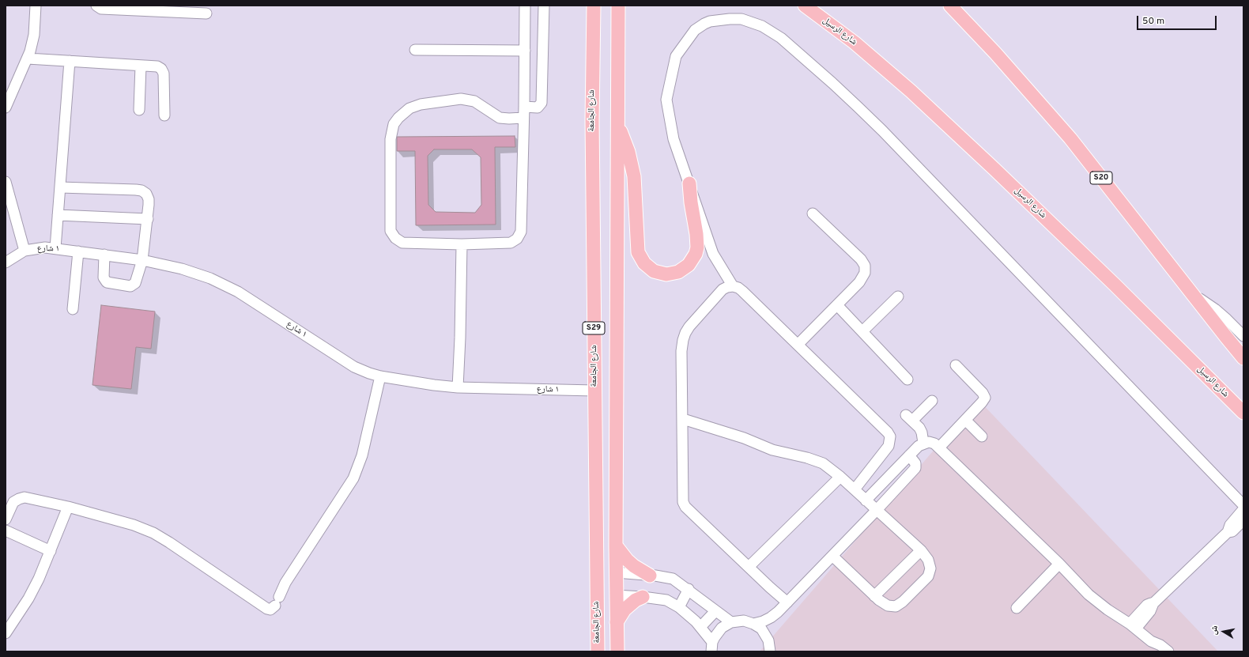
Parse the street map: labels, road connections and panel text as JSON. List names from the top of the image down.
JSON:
{
  "streets": {
    "main road": [
      "شارع الرسيل",
      "شارع الجامعة",
      "S20",
      "S29"
    ],
    "street": ["١ شارع"]
  },
  "crossings": [
    ["شارع الجامعة", "١ شارع"]
  ],
  "scale_bar": "50 m",
  "north": "left"
}
